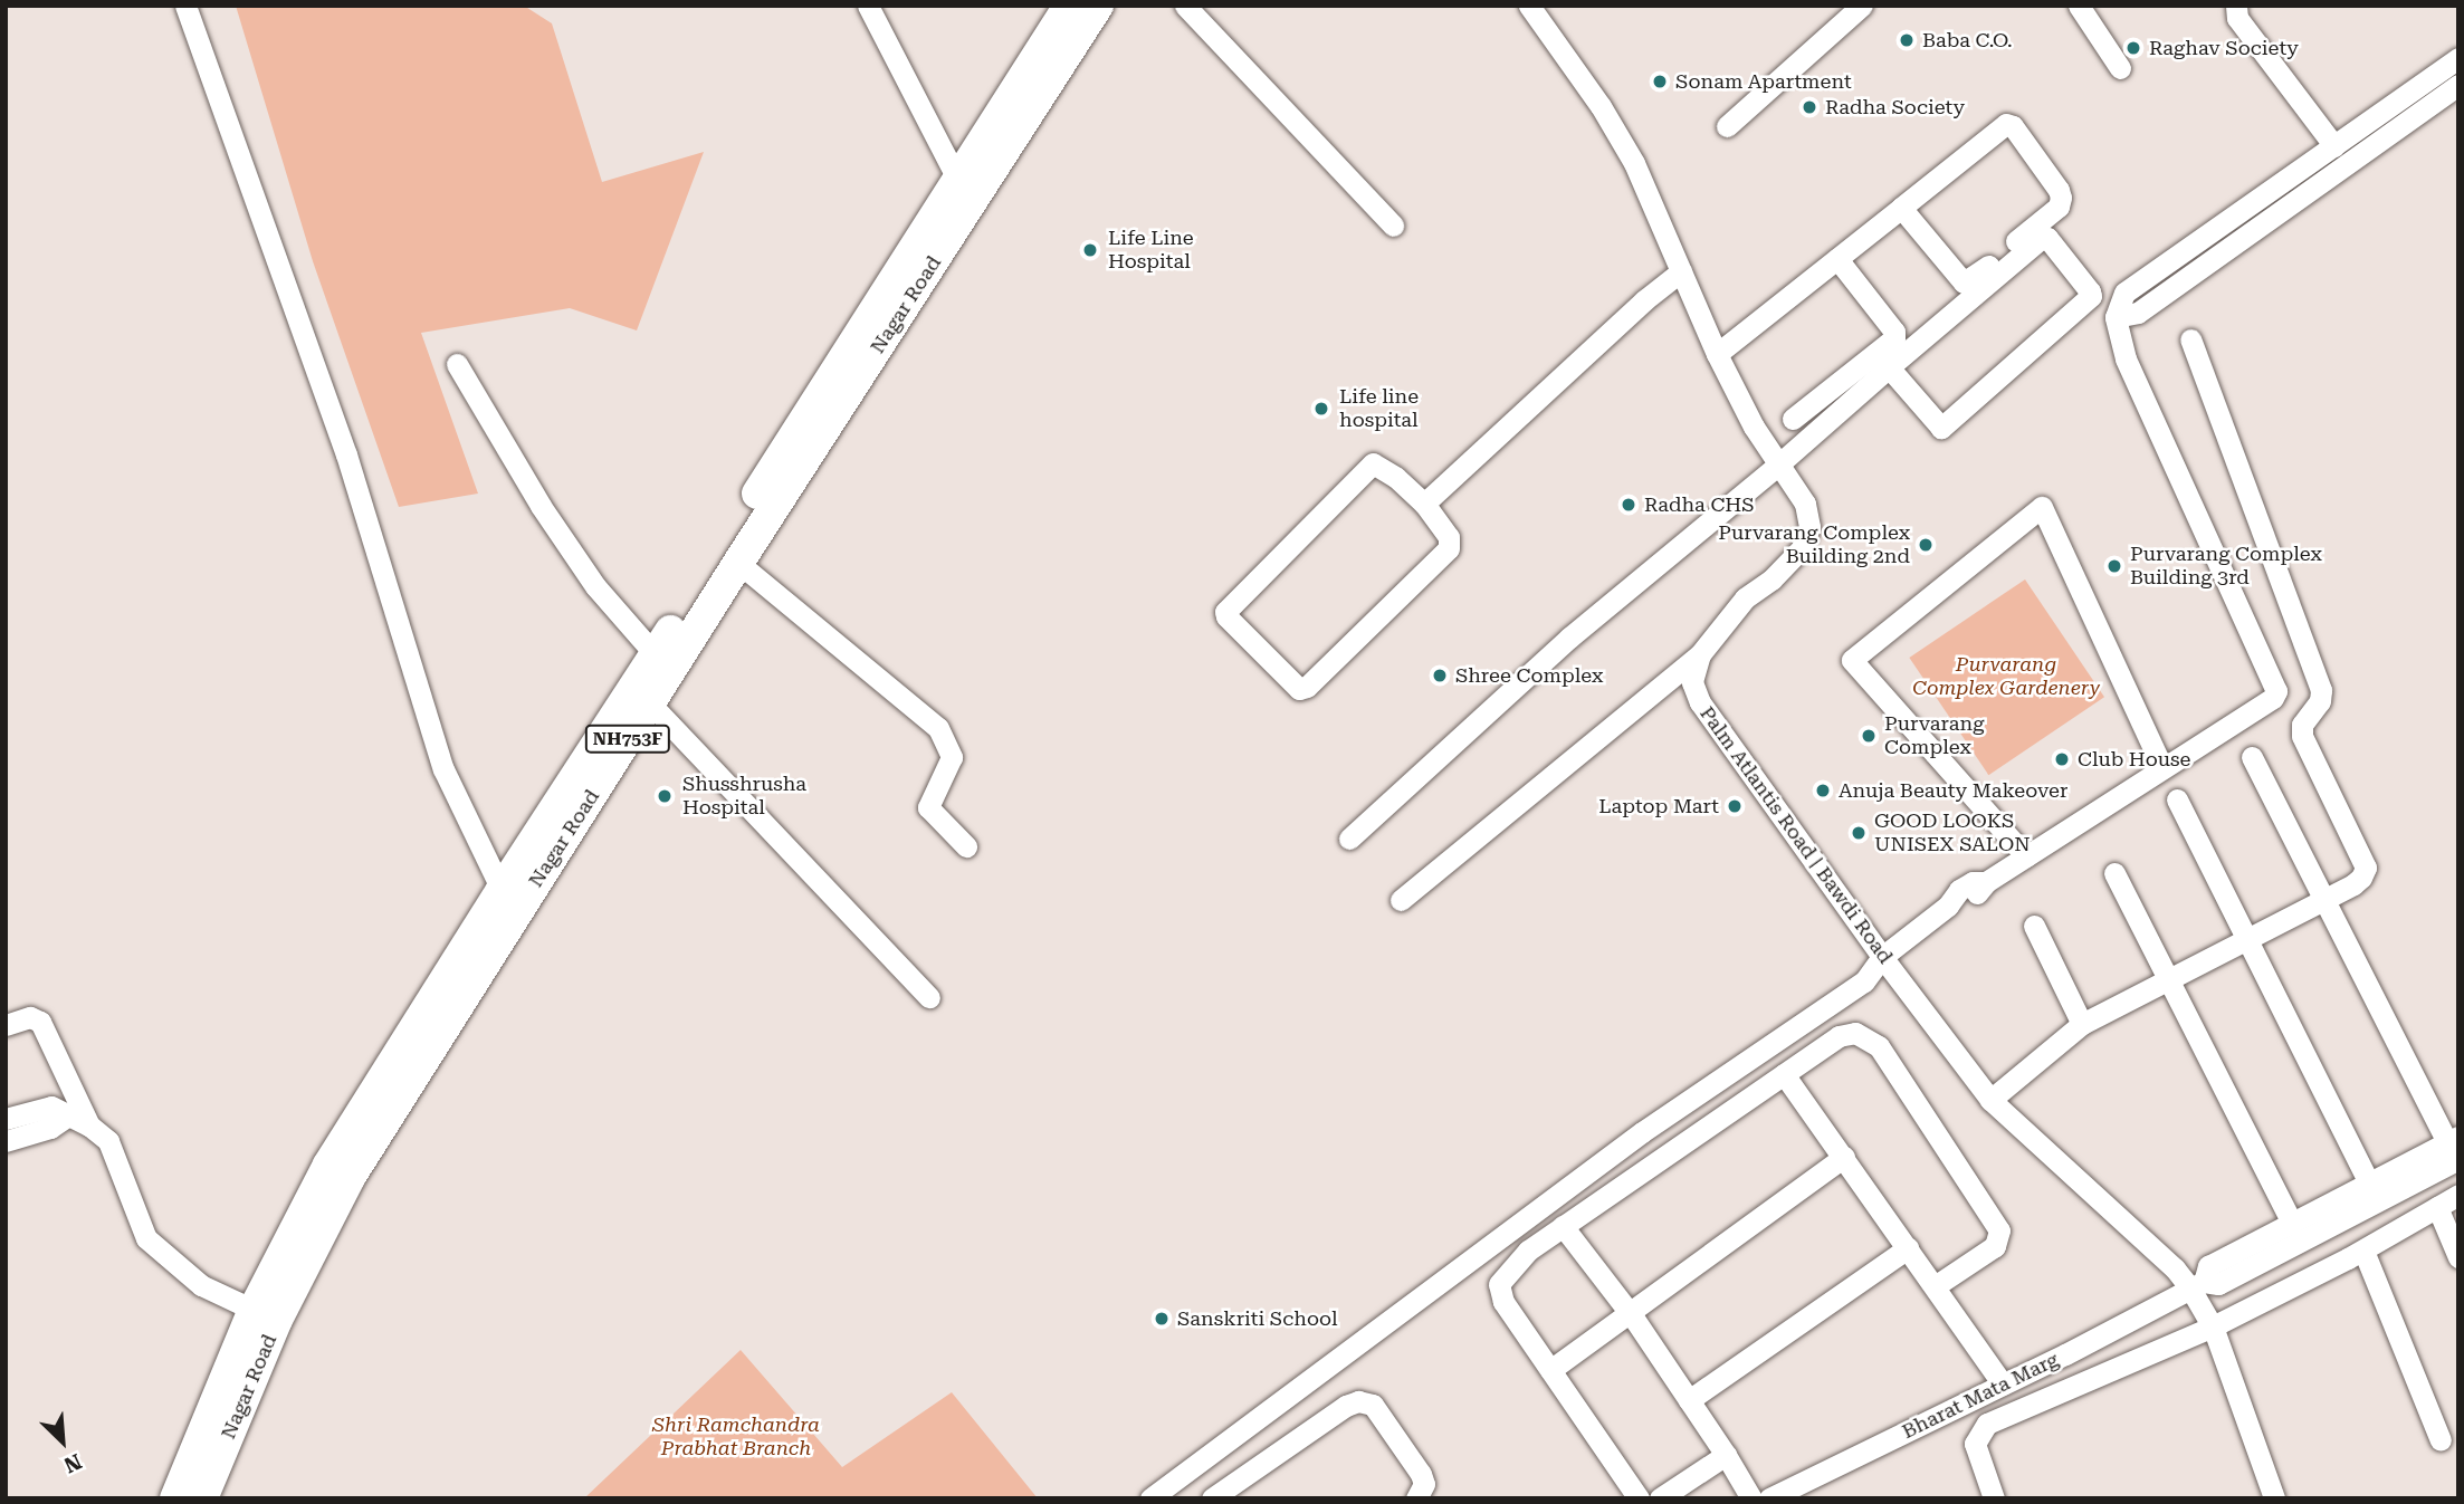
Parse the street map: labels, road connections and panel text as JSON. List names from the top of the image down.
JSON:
{
  "streets": {
    "highway": ["Nagar Road", "NH753F"],
    "street": ["Palm Atlantis Road | Bawdi Road", "Bharat Mata Marg"]
  },
  "crossings": [
    ["Palm Atlantis Road | Bawdi Road", "Bharat Mata Marg"]
  ],
  "parks": ["Purvarang Complex Gardenery", "Shri Ramchandra Prabhat Branch"],
  "places": [
    "Baba C.O.",
    "Raghav Society",
    "Sonam Apartment",
    "Radha Society",
    "Life Line Hospital",
    "Life line hospital",
    "Radha CHS",
    "Purvarang Complex Building 2nd",
    "Purvarang Complex Building 3rd",
    "Shree Complex",
    "Purvarang Complex",
    "Club House",
    "Anuja Beauty Makeover",
    "Shusshrusha Hospital",
    "Laptop Mart",
    "GOOD LOOKS UNISEX SALON",
    "Sanskriti School"
  ],
  "north": "bottom right"
}
